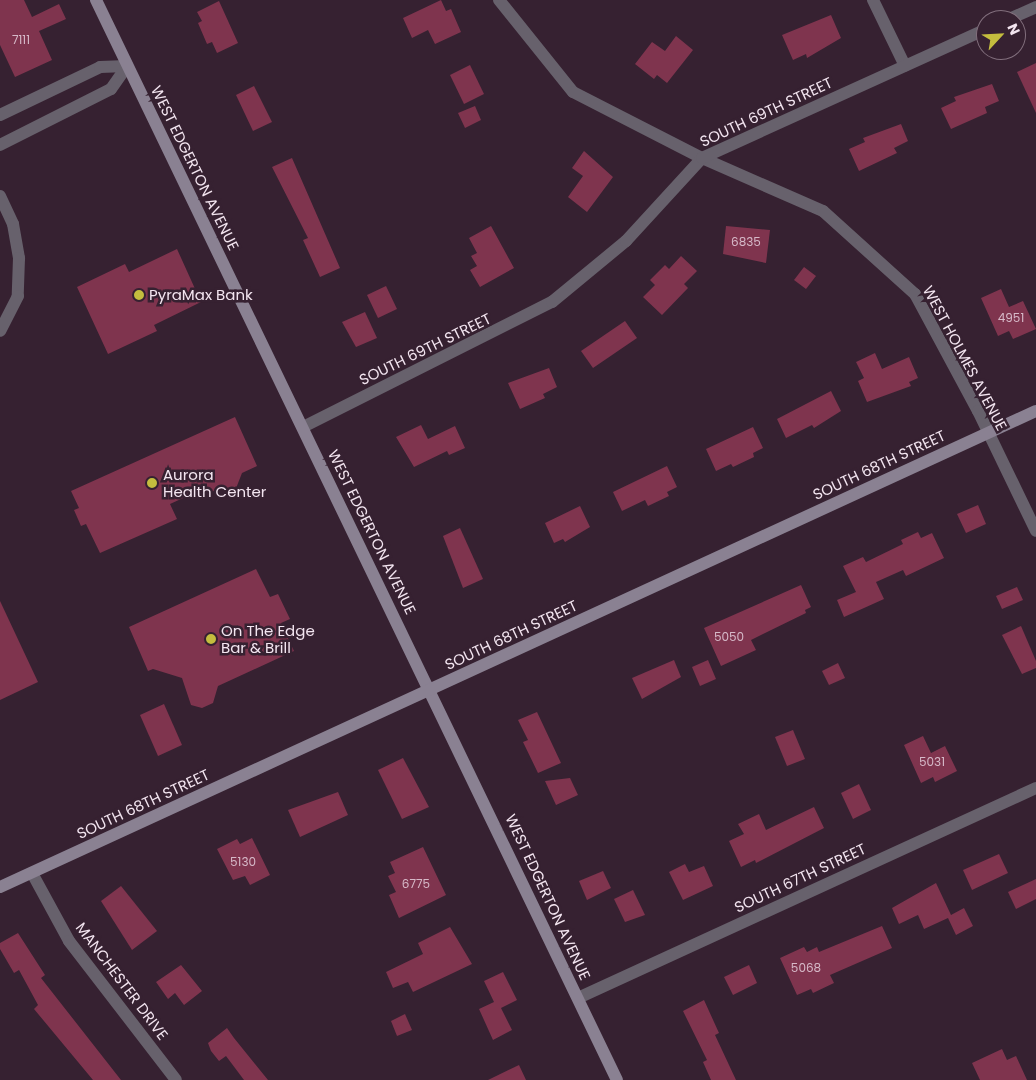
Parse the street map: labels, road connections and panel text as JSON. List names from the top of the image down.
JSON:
{
  "streets": {
    "street": [
      "SOUTH 69TH STREET",
      "WEST EDGERTON AVENUE",
      "WEST HOLMES AVENUE",
      "SOUTH 68TH STREET",
      "SOUTH 67TH STREET",
      "MANCHESTER DRIVE"
    ]
  },
  "crossings": [
    ["SOUTH 69TH STREET", "WEST EDGERTON AVENUE"],
    ["SOUTH 69TH STREET", "WEST HOLMES AVENUE"],
    ["WEST EDGERTON AVENUE", "SOUTH 68TH STREET"],
    ["WEST EDGERTON AVENUE", "SOUTH 67TH STREET"],
    ["WEST HOLMES AVENUE", "SOUTH 68TH STREET"],
    ["SOUTH 68TH STREET", "MANCHESTER DRIVE"]
  ],
  "places": ["PyraMax Bank", "Aurora Health Center", "On The Edge Bar & Brill"],
  "house_numbers": [
    "7111",
    "6835",
    "4951",
    "5050",
    "5031",
    "5130",
    "6775",
    "5068"
  ],
  "north": "top right"
}
